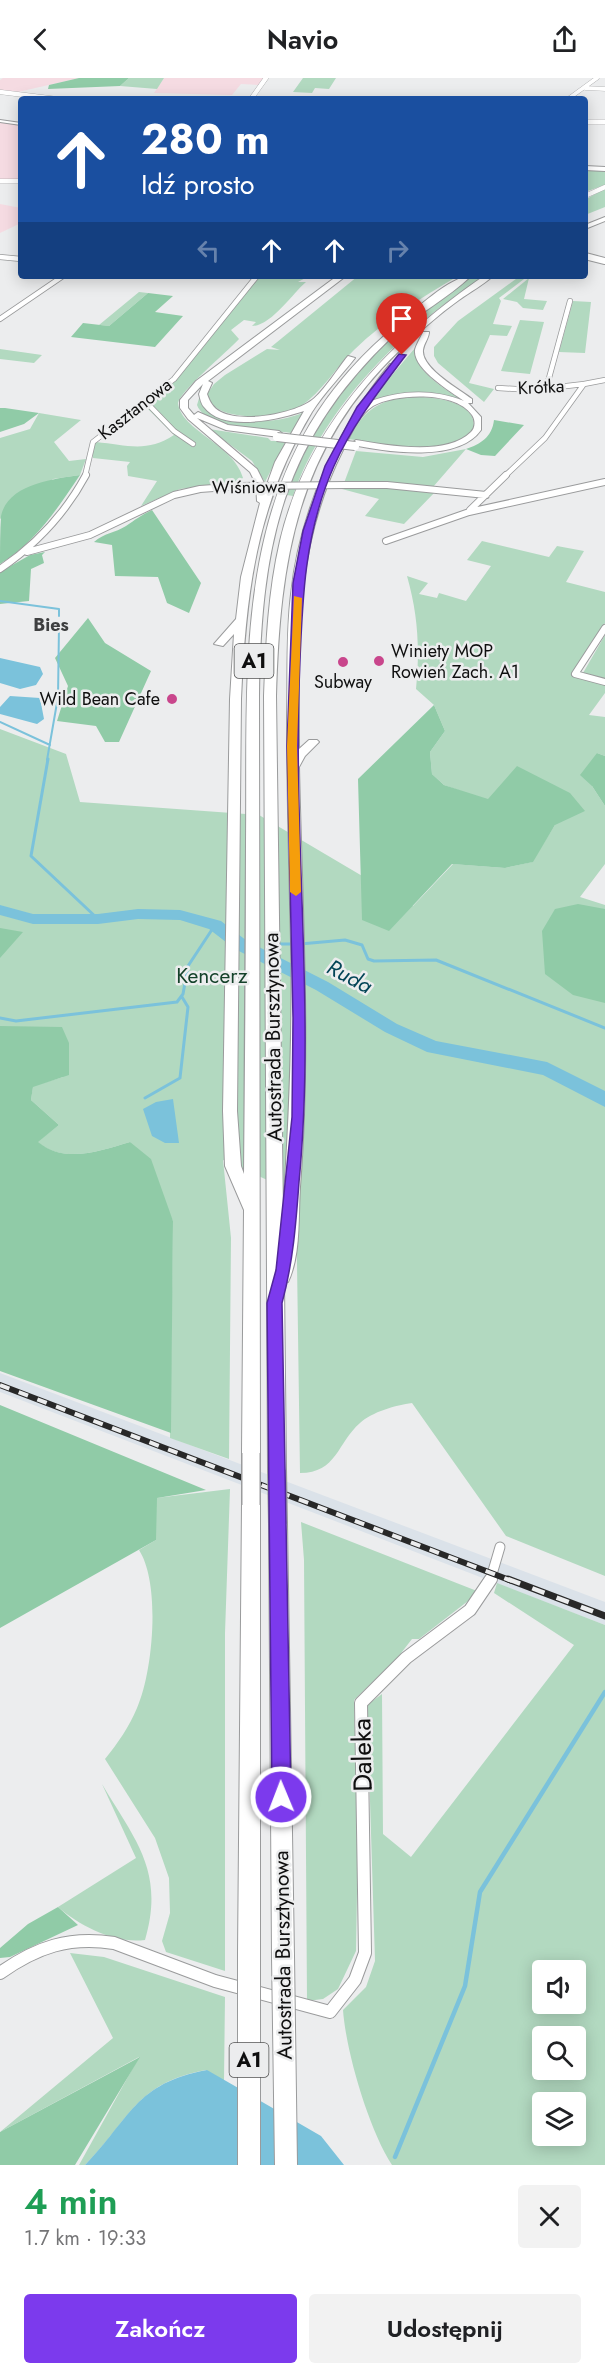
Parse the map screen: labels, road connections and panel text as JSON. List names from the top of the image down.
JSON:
{
  "streets": {
    "highway": ["A1", "Autostrada Bursztynowa"],
    "street": [
      "Krótka",
      "Kasztanowa",
      "Wiśniowa",
      "Daleka"
    ]
  },
  "crossings": [
    ["Kasztanowa", "Wiśniowa"]
  ],
  "districts": ["Bies"],
  "water": ["Ruda"],
  "parks": ["Kencerz"],
  "places": ["Winiety MOP Rowień Zach. A1", "Subway", "Wild Bean Cafe"],
  "page": {
    "header": "Navio",
    "turn": ["280 m", "Idź prosto"],
    "heading": ["4 min", "1.7 km · 19:33"],
    "buttons": ["Zakończ", "Udostępnij"]
  }
}
